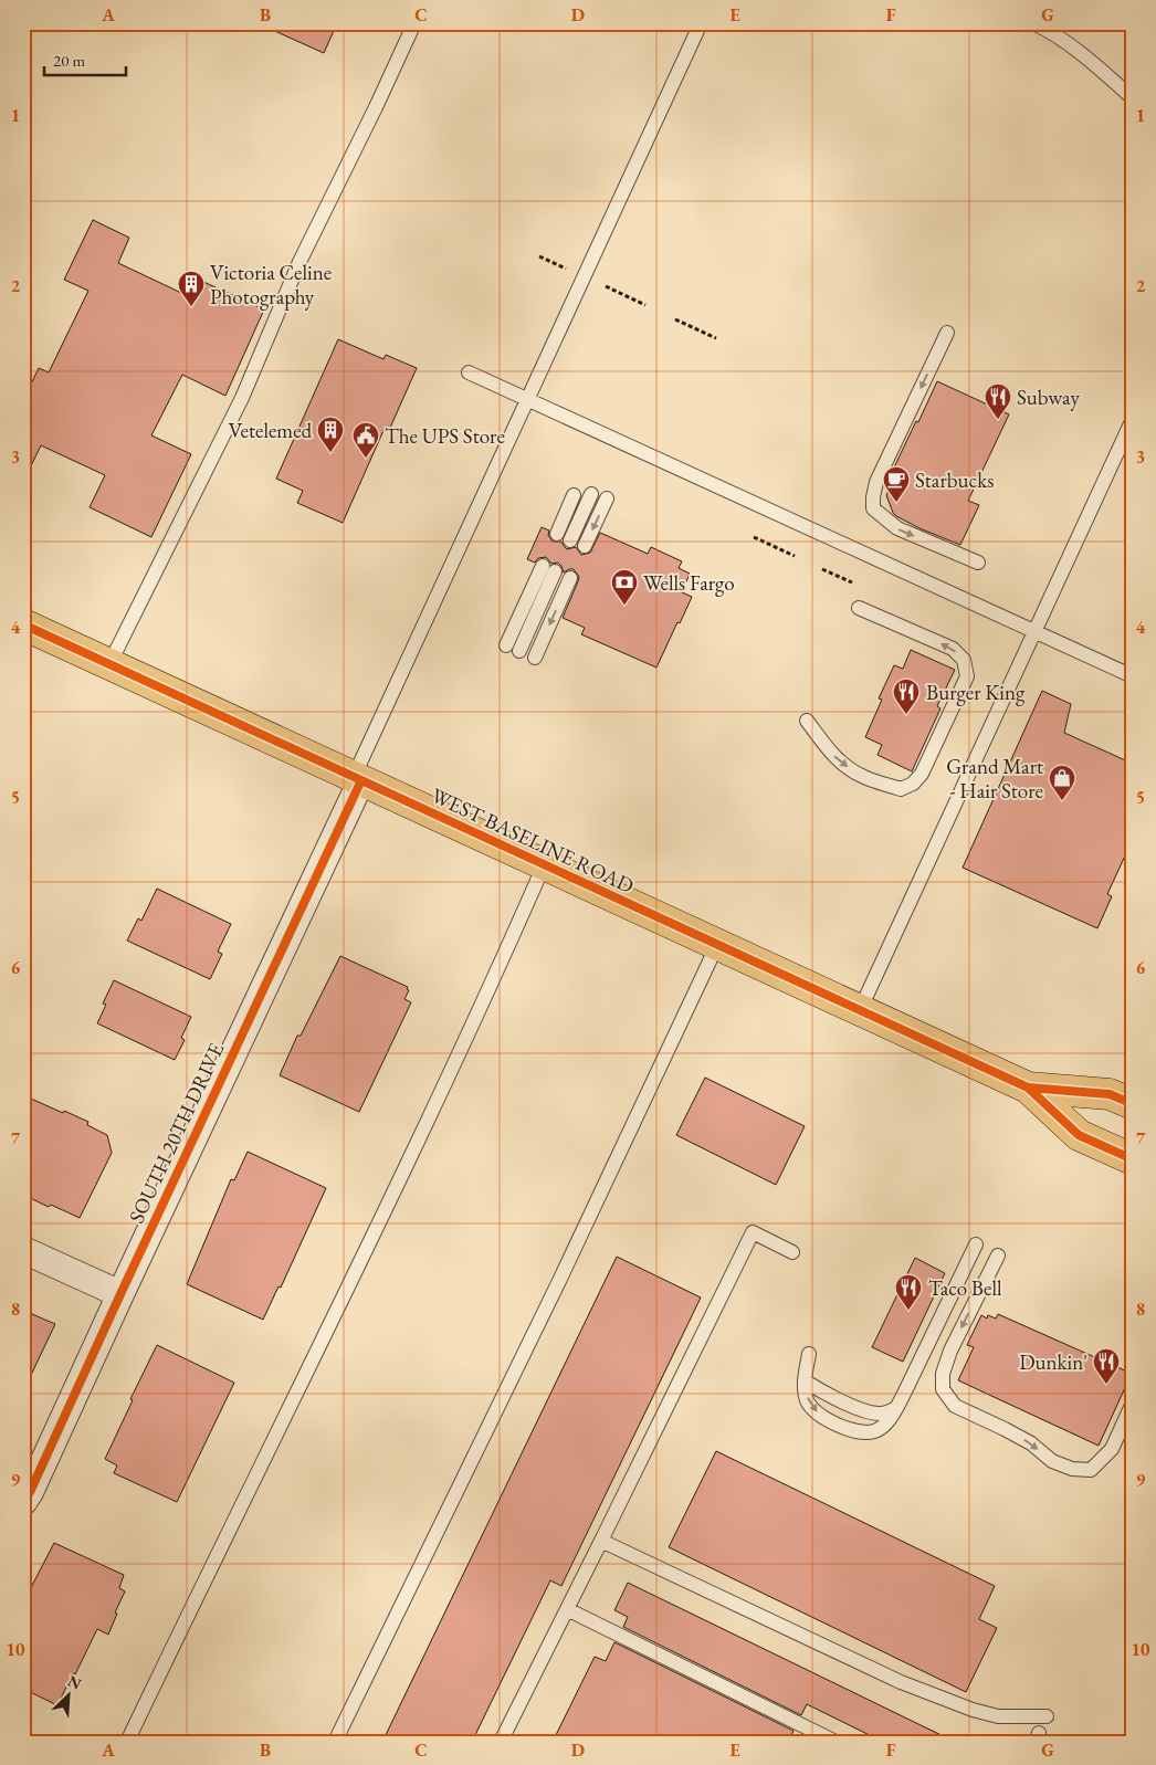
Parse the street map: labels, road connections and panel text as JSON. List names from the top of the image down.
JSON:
{
  "streets": {
    "main road": ["WEST BASELINE ROAD"],
    "street": ["SOUTH 20TH DRIVE"]
  },
  "crossings": [
    ["WEST BASELINE ROAD", "SOUTH 20TH DRIVE"]
  ],
  "places": {
    "building": ["Victoria Celine Photography", "Vetelemed"],
    "restaurant": [
      "Subway",
      "Burger King",
      "Taco Bell",
      "Dunkin'"
    ],
    "public building": ["The UPS Store"],
    "cafe": ["Starbucks"],
    "bank": ["Wells Fargo"],
    "shop": ["Grand Mart - Hair Store"]
  },
  "scale_bar": "20 m",
  "north": "top right",
  "grid": {
    "columns": [
      "A",
      "B",
      "C",
      "D",
      "E",
      "F",
      "G"
    ],
    "rows": [
      "1",
      "2",
      "3",
      "4",
      "5",
      "6",
      "7",
      "8",
      "9",
      "10"
    ]
  }
}
